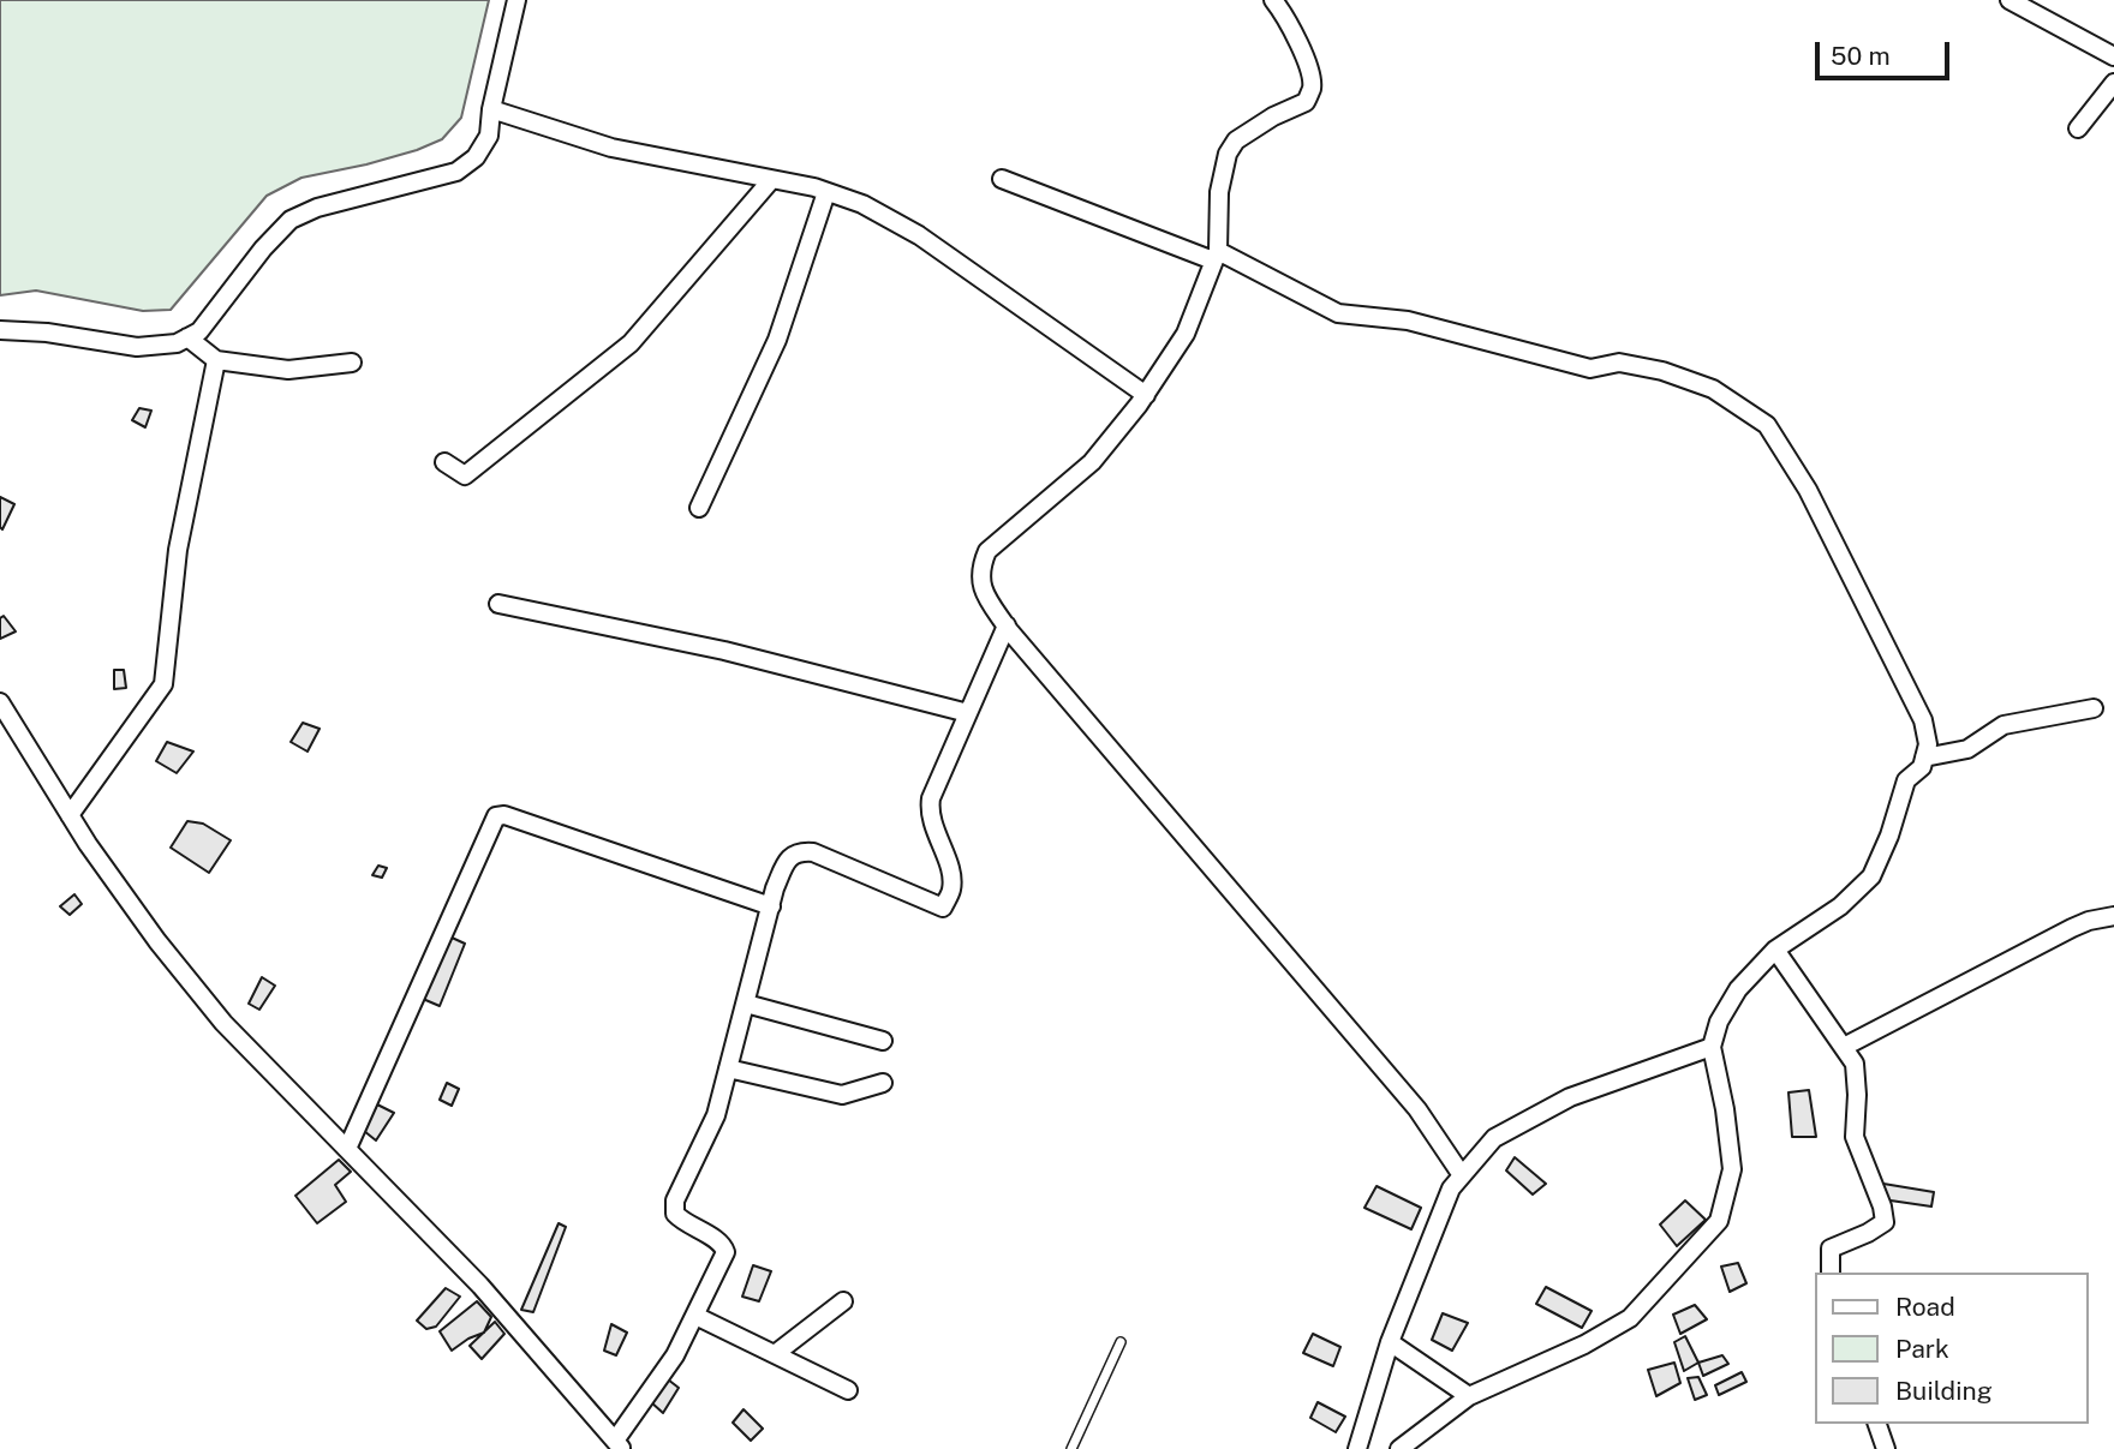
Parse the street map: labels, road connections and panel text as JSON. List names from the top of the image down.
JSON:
{
  "legend": ["Road", "Park", "Building"],
  "scale_bar": "50 m"
}
